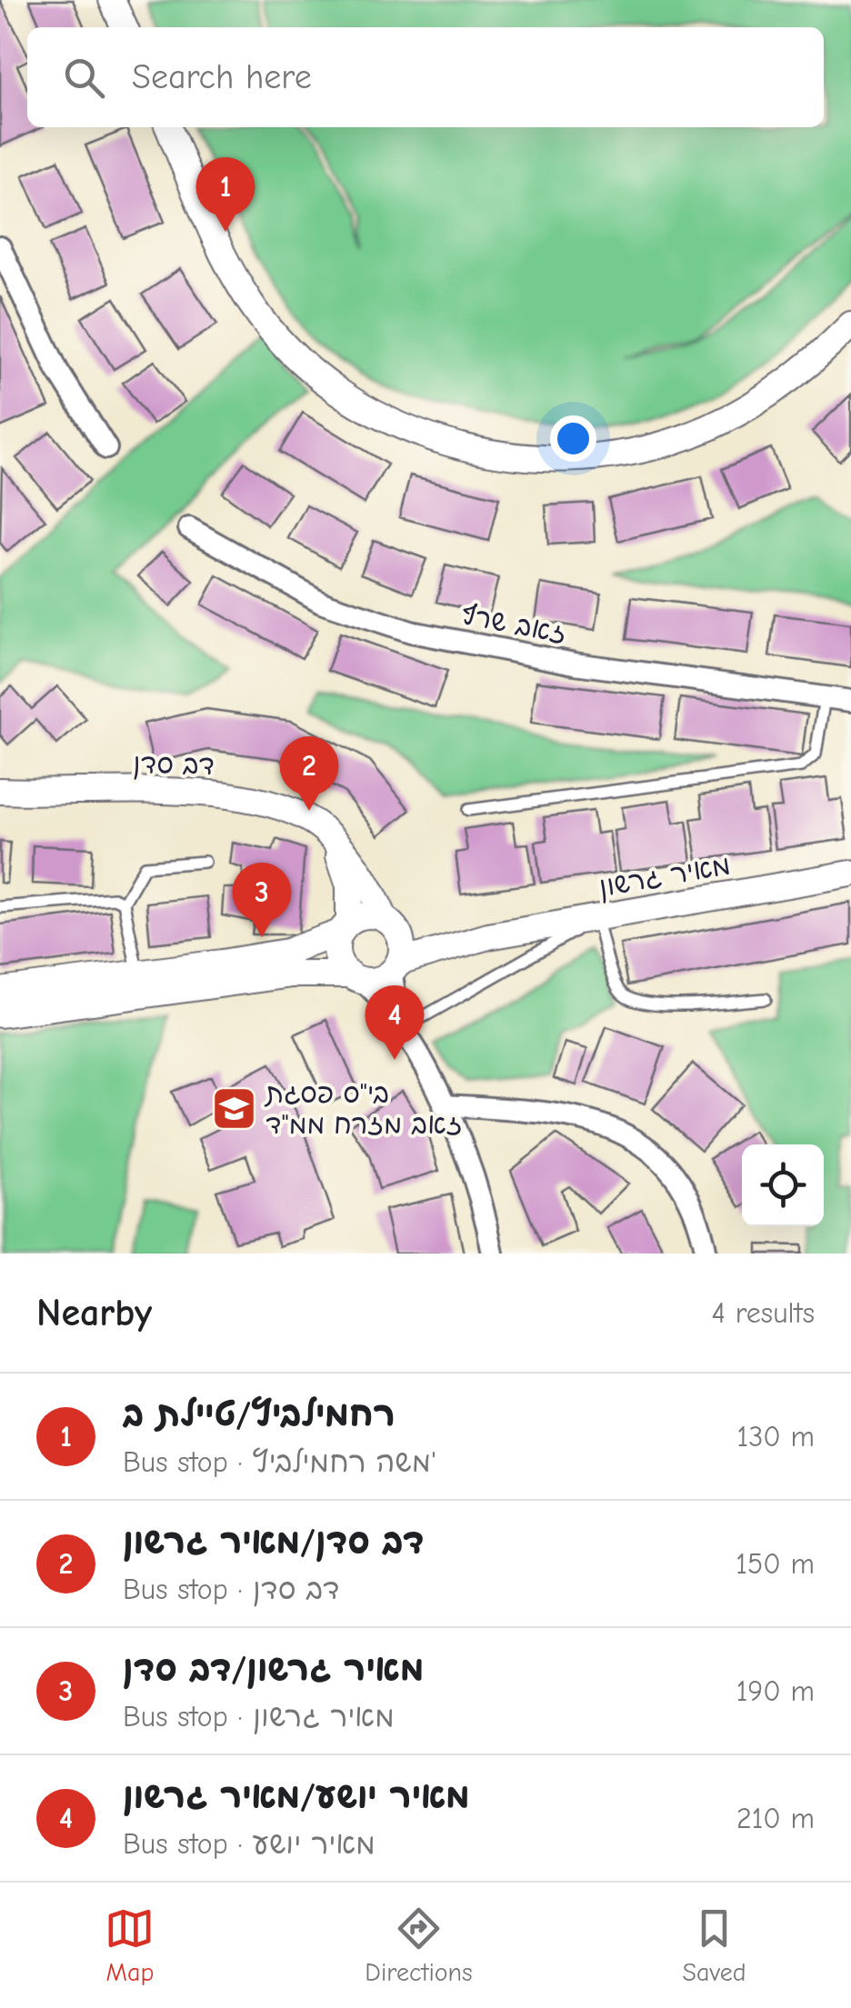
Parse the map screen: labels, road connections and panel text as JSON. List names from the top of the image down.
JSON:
{
  "streets": {
    "street": ["זאב שרף", "דב סדן", "מאיר גרשון"]
  },
  "crossings": [
    ["דב סדן", "מאיר גרשון"]
  ],
  "places": {
    "school or university": ["בי\"ס פסגת זאב מזרח ממ\"ד"]
  },
  "page": {
    "search": "Search here",
    "pins": [
      "1",
      "2",
      "3",
      "4"
    ],
    "heading": ["Nearby", "4 results"],
    "list": [
      {
        "mark": "1",
        "name": "רחמילביץ/טיילת ב",
        "note": "Bus stop · משה רחמילביץ'",
        "value": "130 m"
      },
      {
        "mark": "2",
        "name": "דב סדן/מאיר גרשון",
        "note": "Bus stop · דב סדן",
        "value": "150 m"
      },
      {
        "mark": "3",
        "name": "מאיר גרשון/דב סדן",
        "note": "Bus stop · מאיר גרשון",
        "value": "190 m"
      },
      {
        "mark": "4",
        "name": "מאיר יושע/מאיר גרשון",
        "note": "Bus stop · מאיר יושע",
        "value": "210 m"
      }
    ],
    "nav": ["Map", "Directions", "Saved"]
  }
}
